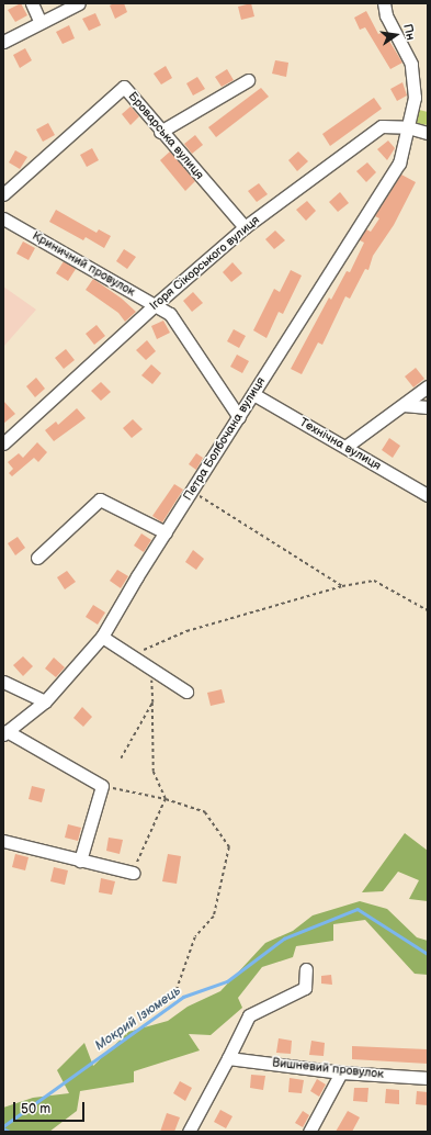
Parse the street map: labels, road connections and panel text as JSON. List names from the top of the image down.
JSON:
{
  "streets": {
    "street": [
      "Броварська вулиця",
      "Ігоря Сікорського вулиця",
      "Криничний провулок",
      "Петра Болбочана вулиця",
      "Технічна вулиця",
      "Вишневий провулок"
    ]
  },
  "crossings": [
    ["Броварська вулиця", "Ігоря Сікорського вулиця"],
    ["Ігоря Сікорського вулиця", "Криничний провулок"],
    ["Ігоря Сікорського вулиця", "Петра Болбочана вулиця"],
    ["Криничний провулок", "Петра Болбочана вулиця"],
    ["Петра Болбочана вулиця", "Технічна вулиця"]
  ],
  "water": ["Мокрий Ізюмець"],
  "scale_bar": "50 m",
  "north": "right"
}
